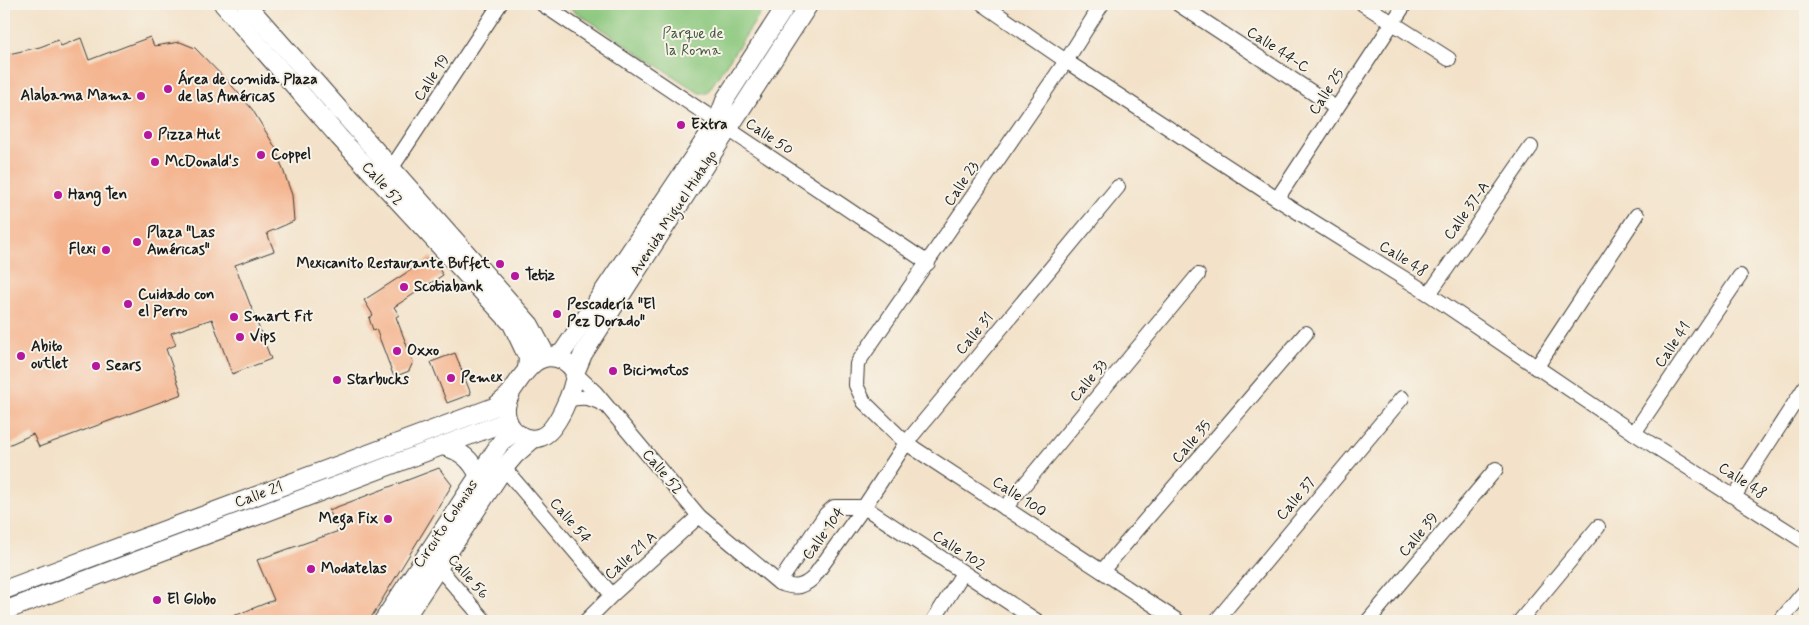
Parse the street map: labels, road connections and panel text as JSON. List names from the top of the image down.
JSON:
{
  "streets": {
    "street": [
      "Calle 44-C",
      "Calle 19",
      "Calle 25",
      "Calle 50",
      "Calle 52",
      "Calle 23",
      "Calle 37-A",
      "Avenida Miguel Hidalgo",
      "Calle 48",
      "Calle 31",
      "Calle 41",
      "Calle 33",
      "Calle 35",
      "Calle 21",
      "Calle 100",
      "Calle 37",
      "Calle 54",
      "Circuito Colonias",
      "Calle 104",
      "Calle 39",
      "Calle 102",
      "Calle 21 A",
      "Calle 56"
    ]
  },
  "crossings": [
    ["Calle 44-C", "Calle 25"],
    ["Calle 19", "Calle 52"],
    ["Calle 25", "Calle 48"],
    ["Calle 50", "Calle 23"],
    ["Calle 50", "Avenida Miguel Hidalgo"],
    ["Calle 52", "Avenida Miguel Hidalgo"],
    ["Calle 52", "Calle 21"],
    ["Calle 52", "Circuito Colonias"],
    ["Calle 52", "Calle 21 A"],
    ["Calle 23", "Calle 48"],
    ["Calle 23", "Calle 100"],
    ["Calle 37-A", "Calle 48"],
    ["Avenida Miguel Hidalgo", "Calle 21"],
    ["Avenida Miguel Hidalgo", "Circuito Colonias"],
    ["Calle 48", "Calle 41"],
    ["Calle 31", "Calle 100"],
    ["Calle 31", "Calle 104"],
    ["Calle 31", "Calle 102"],
    ["Calle 33", "Calle 100"],
    ["Calle 35", "Calle 100"],
    ["Calle 21", "Circuito Colonias"],
    ["Calle 54", "Circuito Colonias"],
    ["Calle 54", "Calle 21 A"],
    ["Circuito Colonias", "Calle 56"],
    ["Calle 104", "Calle 102"]
  ],
  "parks": ["Parque de la Roma"],
  "places": [
    "Área de comida Plaza de las Américas",
    "Alabama Mama",
    "Extra",
    "Pizza Hut",
    "Coppel",
    "McDonald's",
    "Hang Ten",
    "Plaza \"Las Américas\"",
    "Flexi",
    "Mexicanito Restaurante Buffet",
    "Tetiz",
    "Scotiabank",
    "Cuidado con el Perro",
    "Pescadería \"El Pez Dorado\"",
    "Smart Fit",
    "Vips",
    "Oxxo",
    "Abito outlet",
    "Sears",
    "Bicimotos",
    "Pemex",
    "Starbucks",
    "Mega Fix",
    "Modatelas",
    "El Globo"
  ]
}
